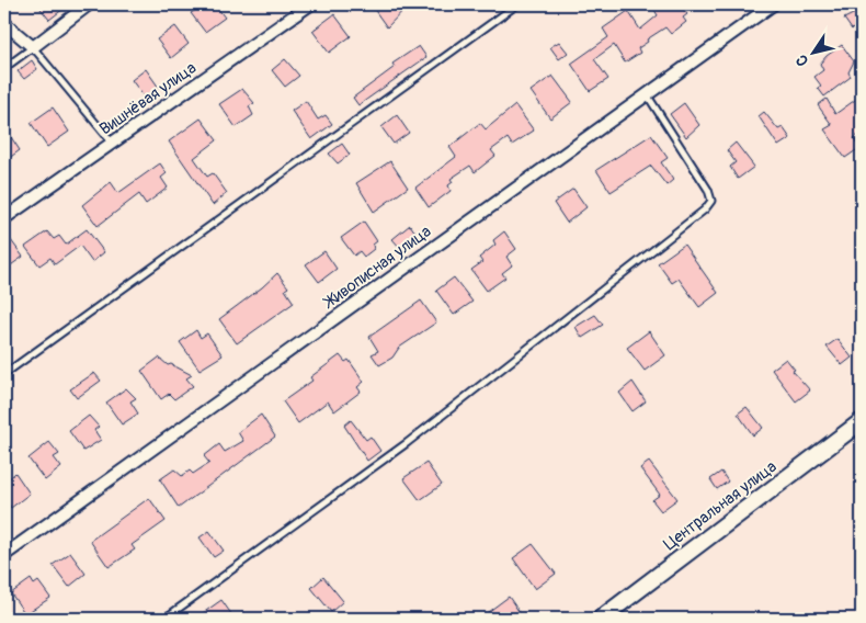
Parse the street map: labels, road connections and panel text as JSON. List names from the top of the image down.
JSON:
{
  "streets": {
    "street": ["Вишнёвая улица", "Живописная улица", "Центральная улица"]
  },
  "north": "bottom left"
}
